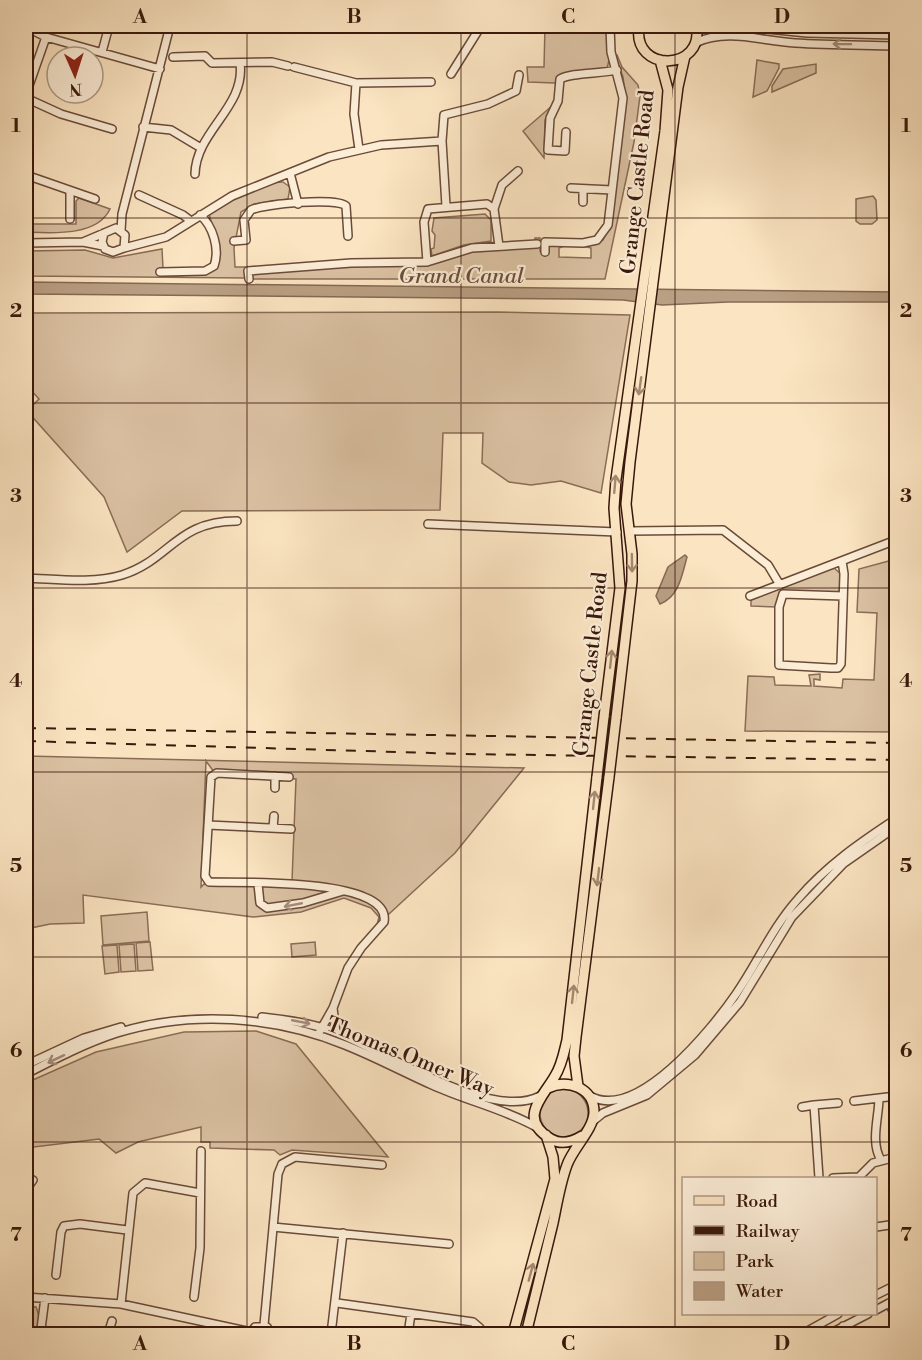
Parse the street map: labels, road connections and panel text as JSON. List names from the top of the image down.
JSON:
{
  "streets": {
    "main road": ["Grange Castle Road"],
    "street": ["Thomas Omer Way"]
  },
  "crossings": [
    ["Grange Castle Road", "Thomas Omer Way"]
  ],
  "water": ["Grand Canal"],
  "legend": [
    "Road",
    "Railway",
    "Park",
    "Water"
  ],
  "north": "bottom",
  "grid": {
    "columns": [
      "A",
      "B",
      "C",
      "D"
    ],
    "rows": [
      "1",
      "2",
      "3",
      "4",
      "5",
      "6",
      "7"
    ]
  }
}
